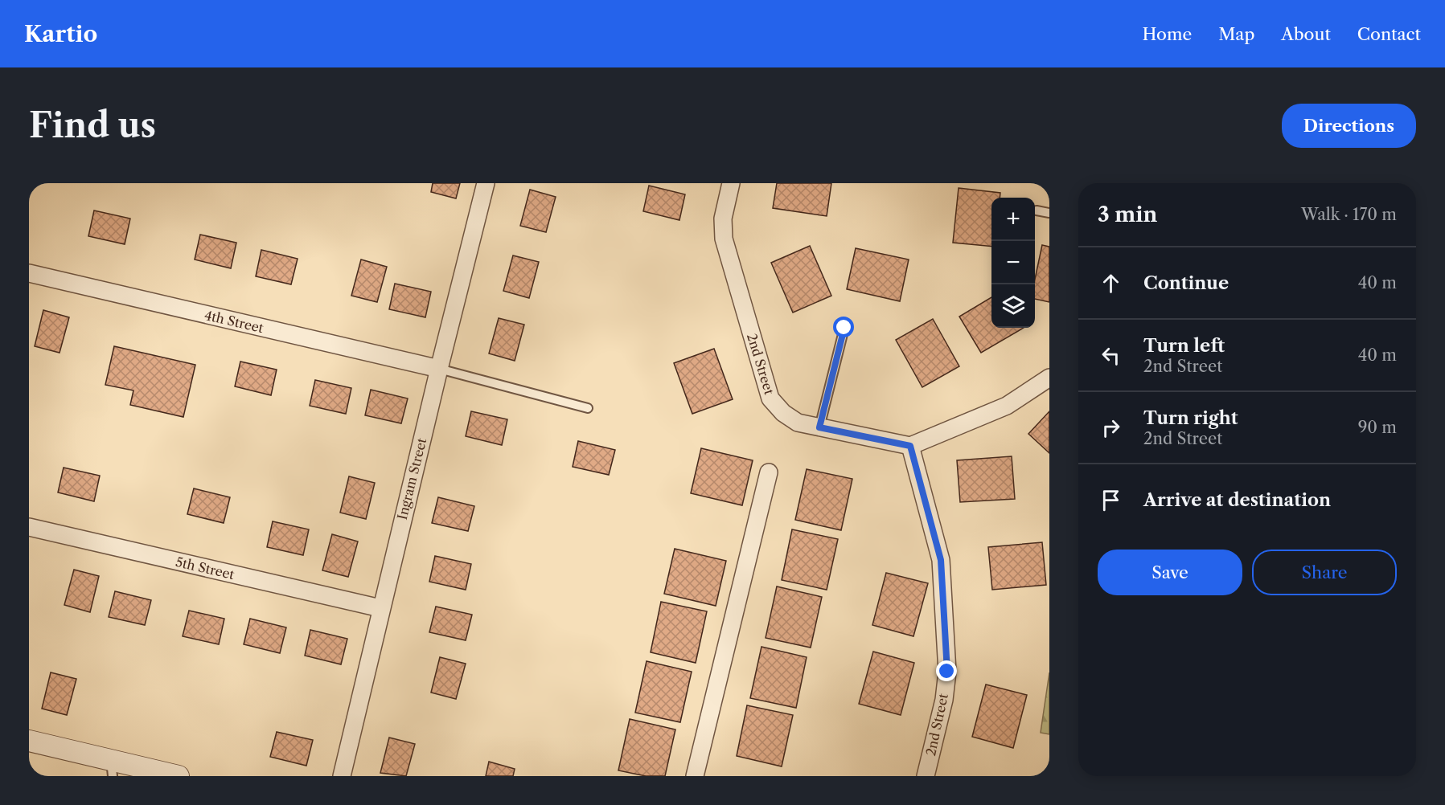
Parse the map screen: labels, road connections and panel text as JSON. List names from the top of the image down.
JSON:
{
  "streets": {
    "street": [
      "4th Street",
      "2nd Street",
      "Ingram Street",
      "5th Street"
    ]
  },
  "crossings": [
    ["4th Street", "Ingram Street"],
    ["Ingram Street", "5th Street"]
  ],
  "page": {
    "header": "Kartio",
    "nav": [
      "Home",
      "Map",
      "About",
      "Contact"
    ],
    "buttons": [
      "Directions",
      ["Save", "Share"]
    ],
    "title": "Find us",
    "heading": ["3 min", "Walk · 170 m"],
    "map_buttons": ["+", "−"],
    "list": [
      ["Continue", "40 m"],
      ["Turn left", "2nd Street", "40 m"],
      ["Turn right", "2nd Street", "90 m"],
      "Arrive at destination"
    ]
  }
}
